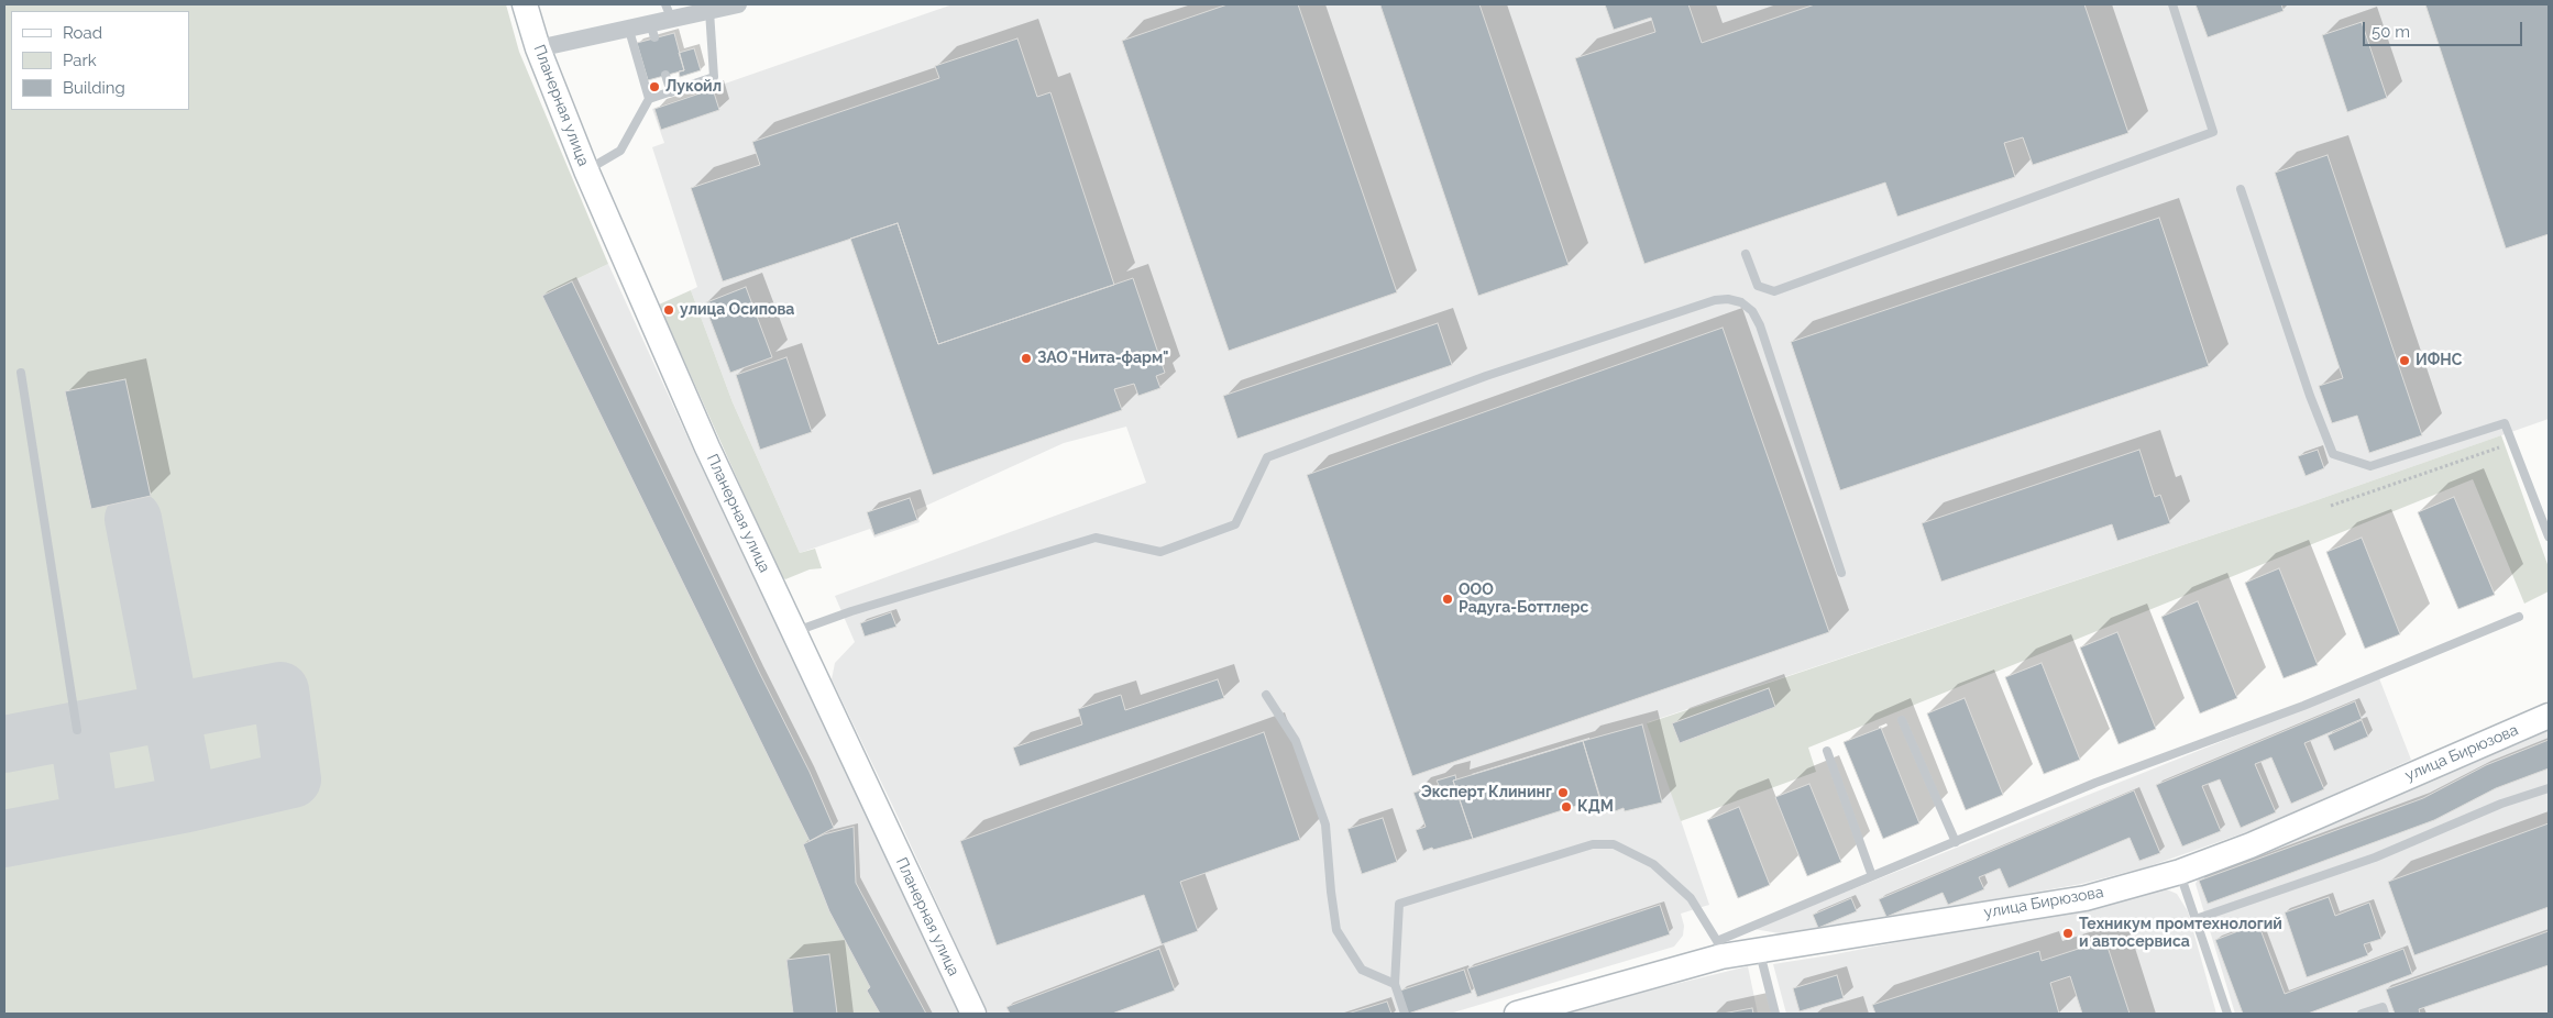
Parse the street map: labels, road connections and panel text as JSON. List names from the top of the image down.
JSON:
{
  "streets": {
    "main road": ["Планерная улица", "улица Бирюзова"]
  },
  "places": [
    "Лукойл",
    "улица Осипова",
    "ЗАО \"Нита-фарм\"",
    "ИФНС",
    "ООО Радуга-Боттлерс",
    "Эксперт Клининг",
    "КДМ",
    "Техникум промтехнологий и автосервиса"
  ],
  "legend": ["Road", "Park", "Building"],
  "scale_bar": "50 m"
}
